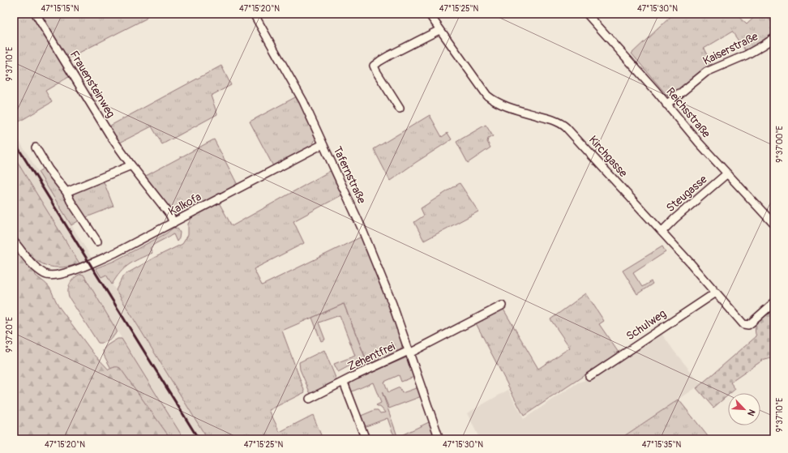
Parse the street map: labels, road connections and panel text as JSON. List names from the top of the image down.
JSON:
{
  "streets": {
    "street": [
      "Kaiserstraße",
      "Frauensteinweg",
      "Reichsstraße",
      "Kirchgasse",
      "Tafernstraße",
      "Steugasse",
      "Kalkofa",
      "Schulweg",
      "Zehentfrei"
    ]
  },
  "crossings": [
    ["Kaiserstraße", "Reichsstraße"],
    ["Frauensteinweg", "Kalkofa"],
    ["Reichsstraße", "Steugasse"],
    ["Kirchgasse", "Steugasse"],
    ["Kirchgasse", "Schulweg"],
    ["Tafernstraße", "Kalkofa"],
    ["Tafernstraße", "Zehentfrei"]
  ],
  "north": "bottom right",
  "coordinates": [
    "47°15'15\"N",
    "47°15'20\"N",
    "47°15'25\"N",
    "47°15'30\"N",
    "9°37'10\"E",
    "9°37'00\"E",
    "9°37'20\"E",
    "47°15'35\"N"
  ]
}
